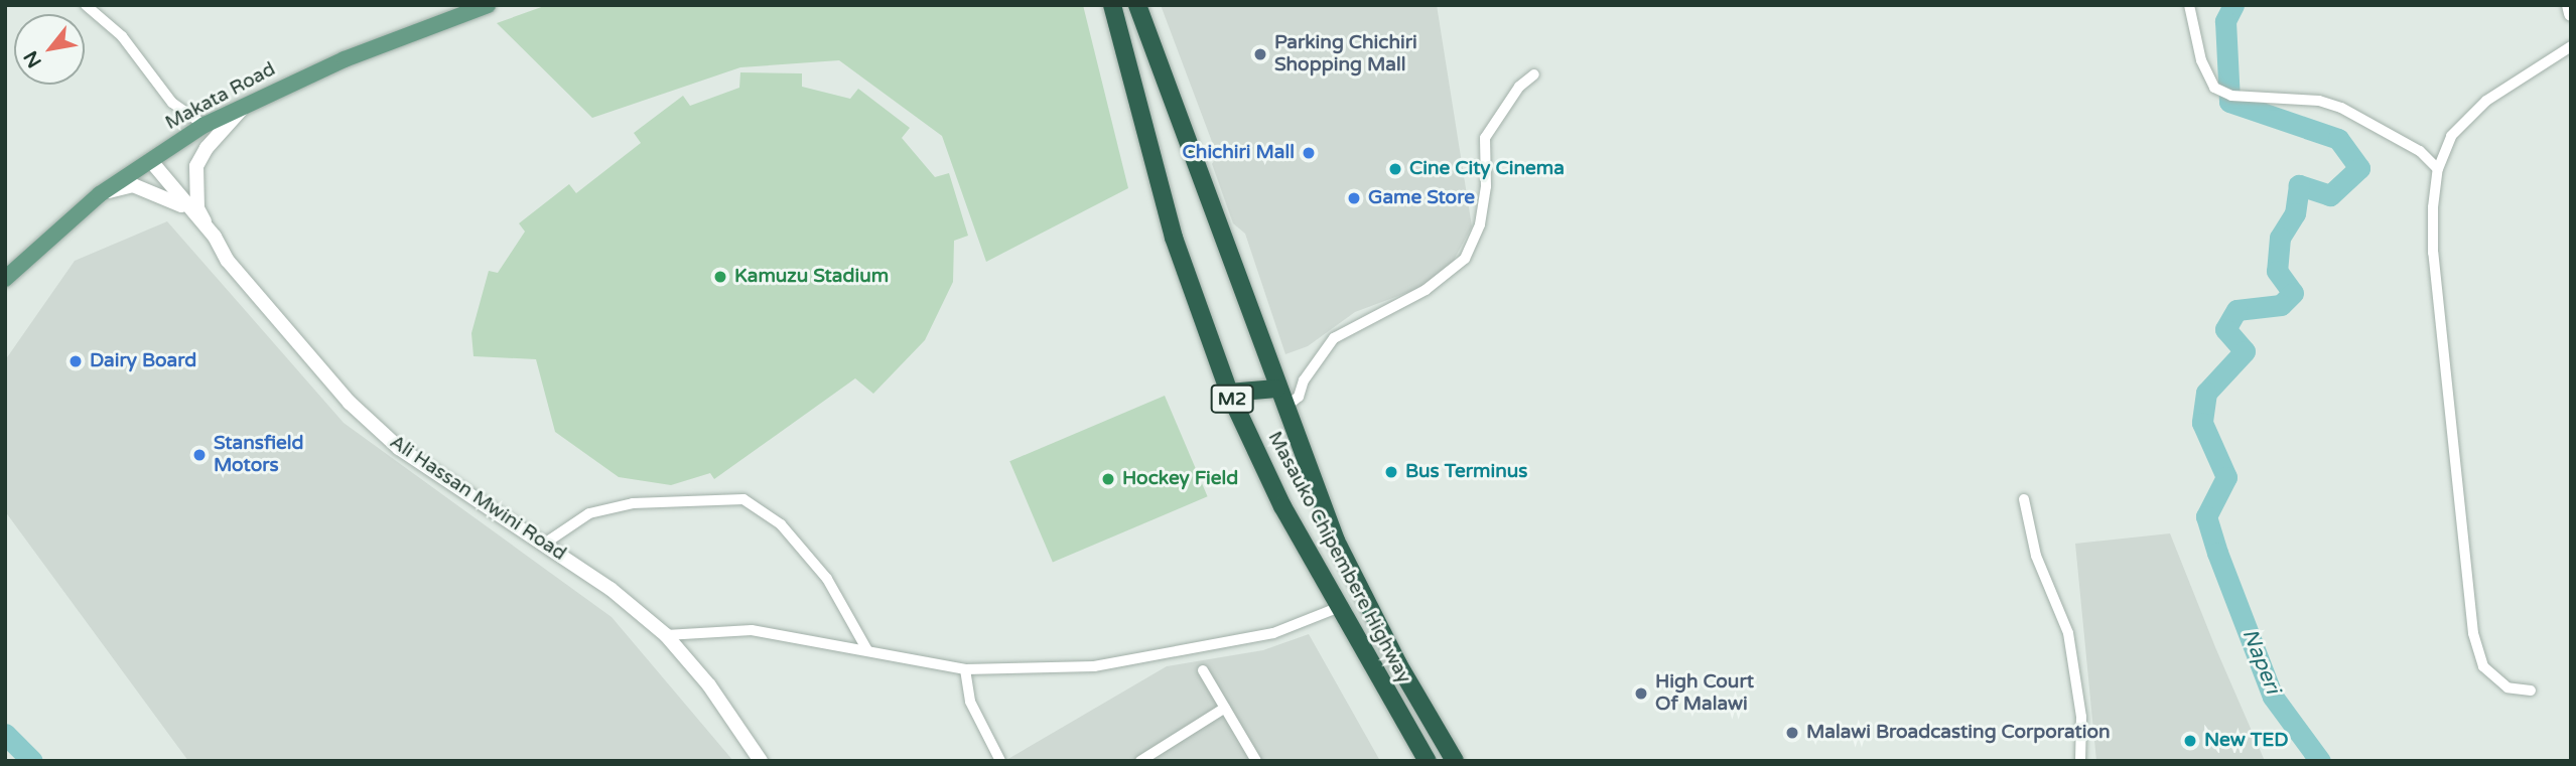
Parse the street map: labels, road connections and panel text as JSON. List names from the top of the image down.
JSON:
{
  "streets": {
    "highway": ["M2", "Masauko Chipembere Highway"],
    "main road": ["Makata Road", "Ali Hassan Mwini Road"]
  },
  "crossings": [
    ["Makata Road", "Ali Hassan Mwini Road"]
  ],
  "water": ["Naperi"],
  "places": [
    "Parking Chichiri Shopping Mall",
    "Chichiri Mall",
    "Cine City Cinema",
    "Game Store",
    "Kamuzu Stadium",
    "Dairy Board",
    "Stansfield Motors",
    "Bus Terminus",
    "Hockey Field",
    "High Court Of Malawi",
    "Malawi Broadcasting Corporation",
    "New TED"
  ],
  "north": "bottom left"
}
